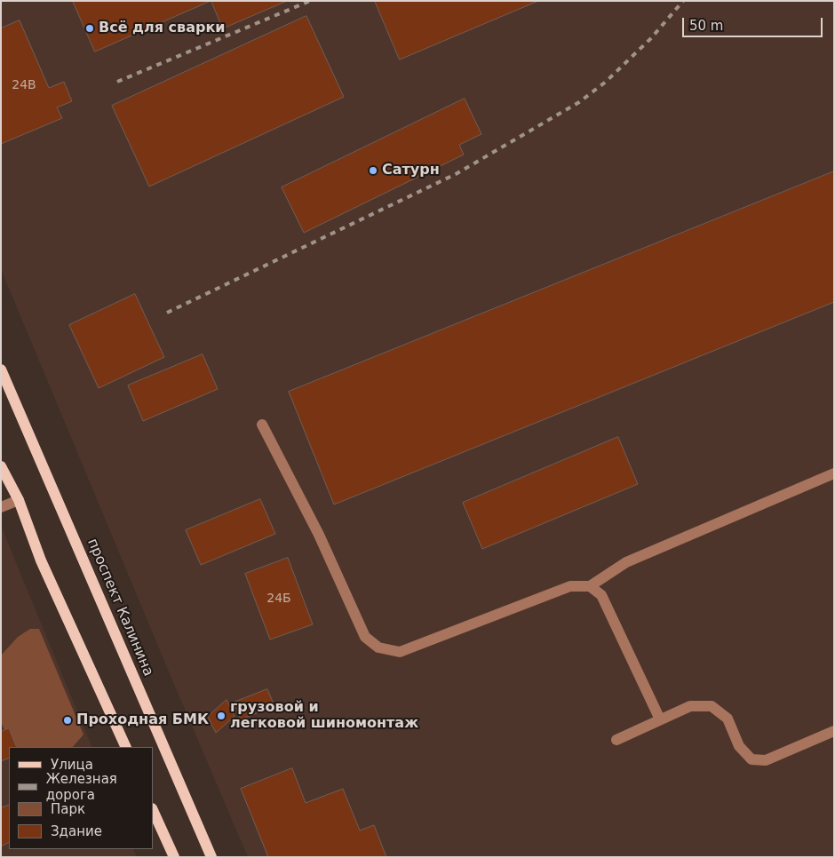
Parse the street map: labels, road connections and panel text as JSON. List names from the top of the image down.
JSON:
{
  "streets": {
    "main road": ["проспект Калинина"]
  },
  "places": [
    "Всё для сварки",
    "Сатурн",
    "грузовой и легковой шиномонтаж",
    "Проходная БМК"
  ],
  "house_numbers": ["24В", "24Б"],
  "legend": [
    "Улица",
    "Железная дорога",
    "Парк",
    "Здание"
  ],
  "scale_bar": "50 m"
}
